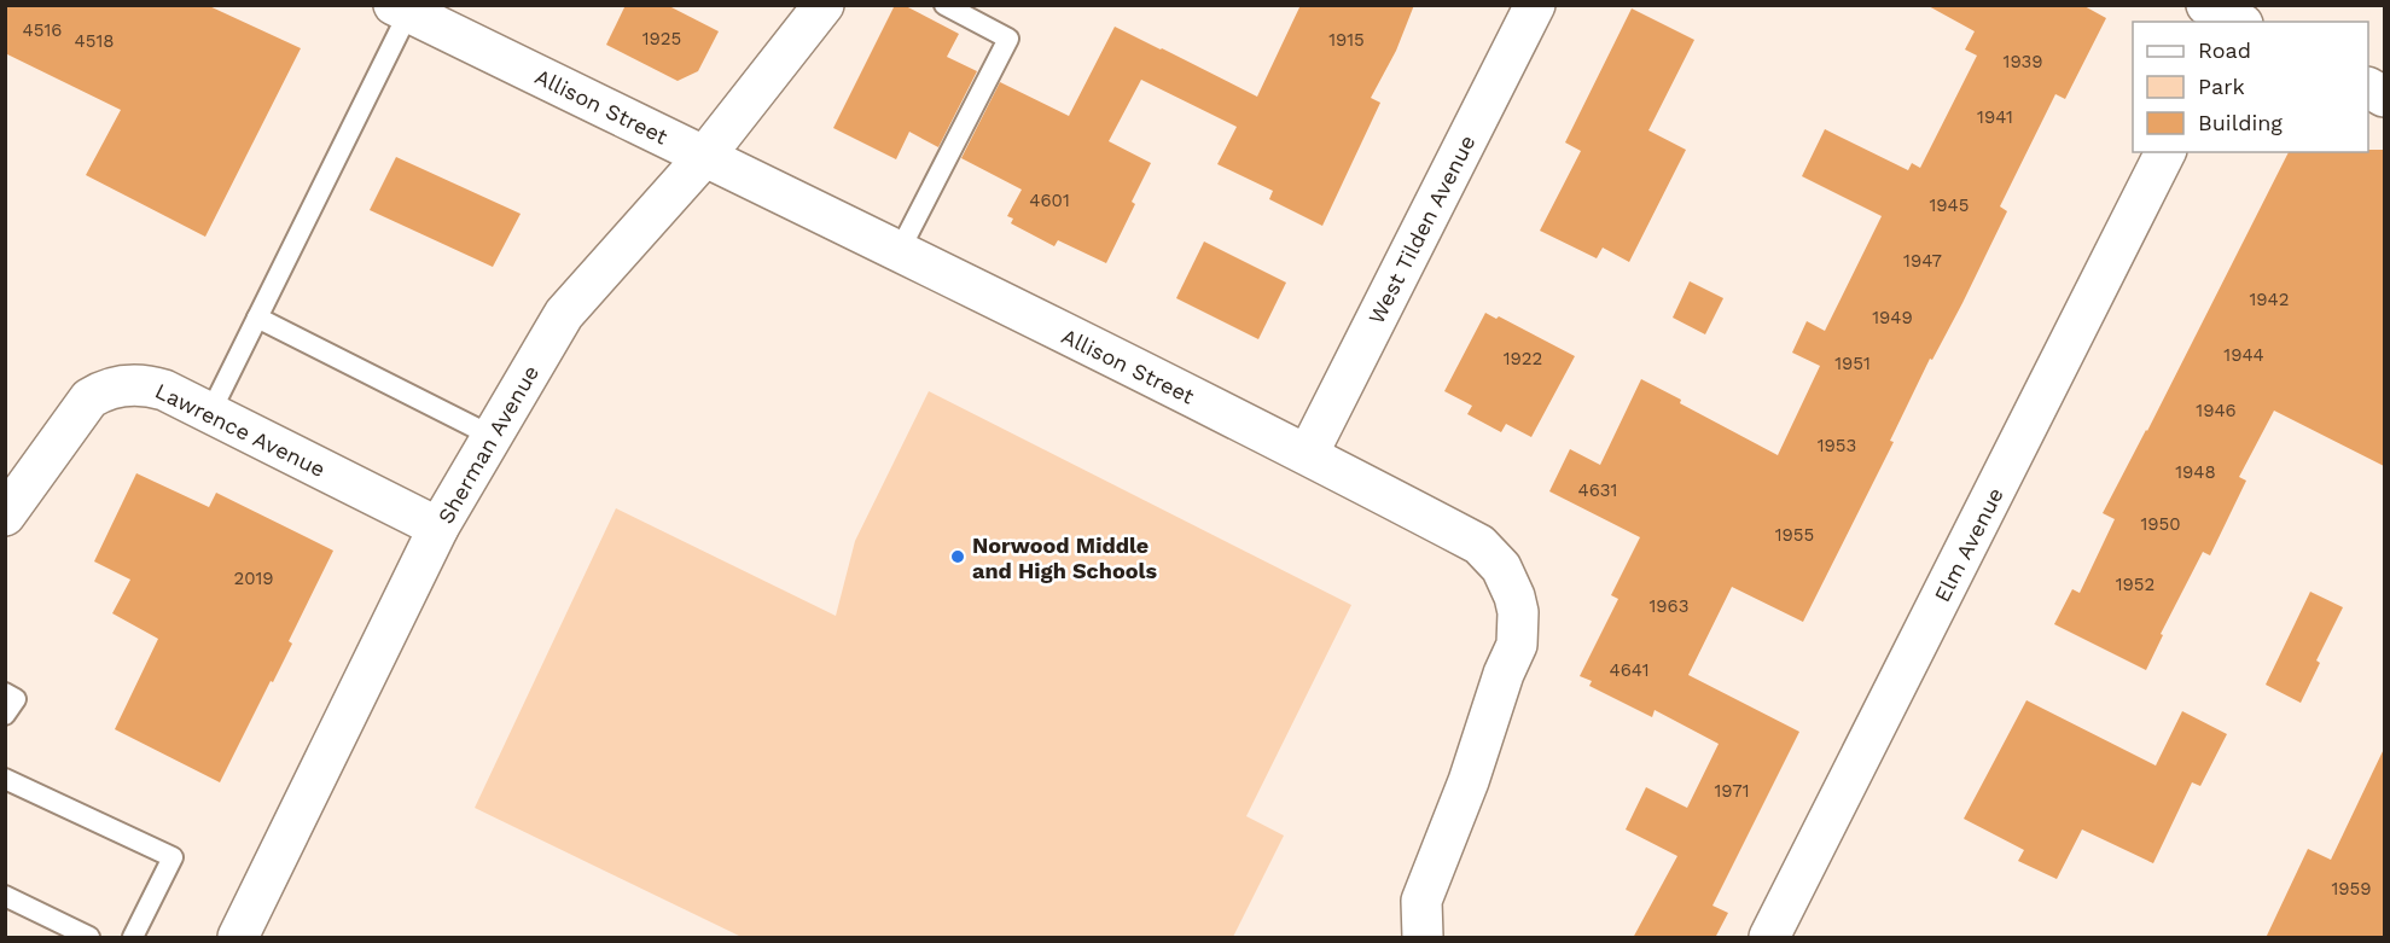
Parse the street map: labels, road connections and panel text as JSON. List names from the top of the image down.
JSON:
{
  "streets": {
    "street": [
      "Allison Street",
      "West Tilden Avenue",
      "Lawrence Avenue",
      "Sherman Avenue",
      "Elm Avenue"
    ]
  },
  "crossings": [
    ["Allison Street", "West Tilden Avenue"],
    ["Allison Street", "Sherman Avenue"],
    ["Lawrence Avenue", "Sherman Avenue"]
  ],
  "places": ["Norwood Middle and High Schools"],
  "house_numbers": [
    "4516",
    "1925",
    "1915",
    "4518",
    "1939",
    "1941",
    "4601",
    "1945",
    "1947",
    "1942",
    "1949",
    "1944",
    "1922",
    "1951",
    "1946",
    "1953",
    "1948",
    "4631",
    "1950",
    "1955",
    "2019",
    "1952",
    "1963",
    "4641",
    "1971",
    "1959"
  ],
  "legend": ["Road", "Park", "Building"]
}
